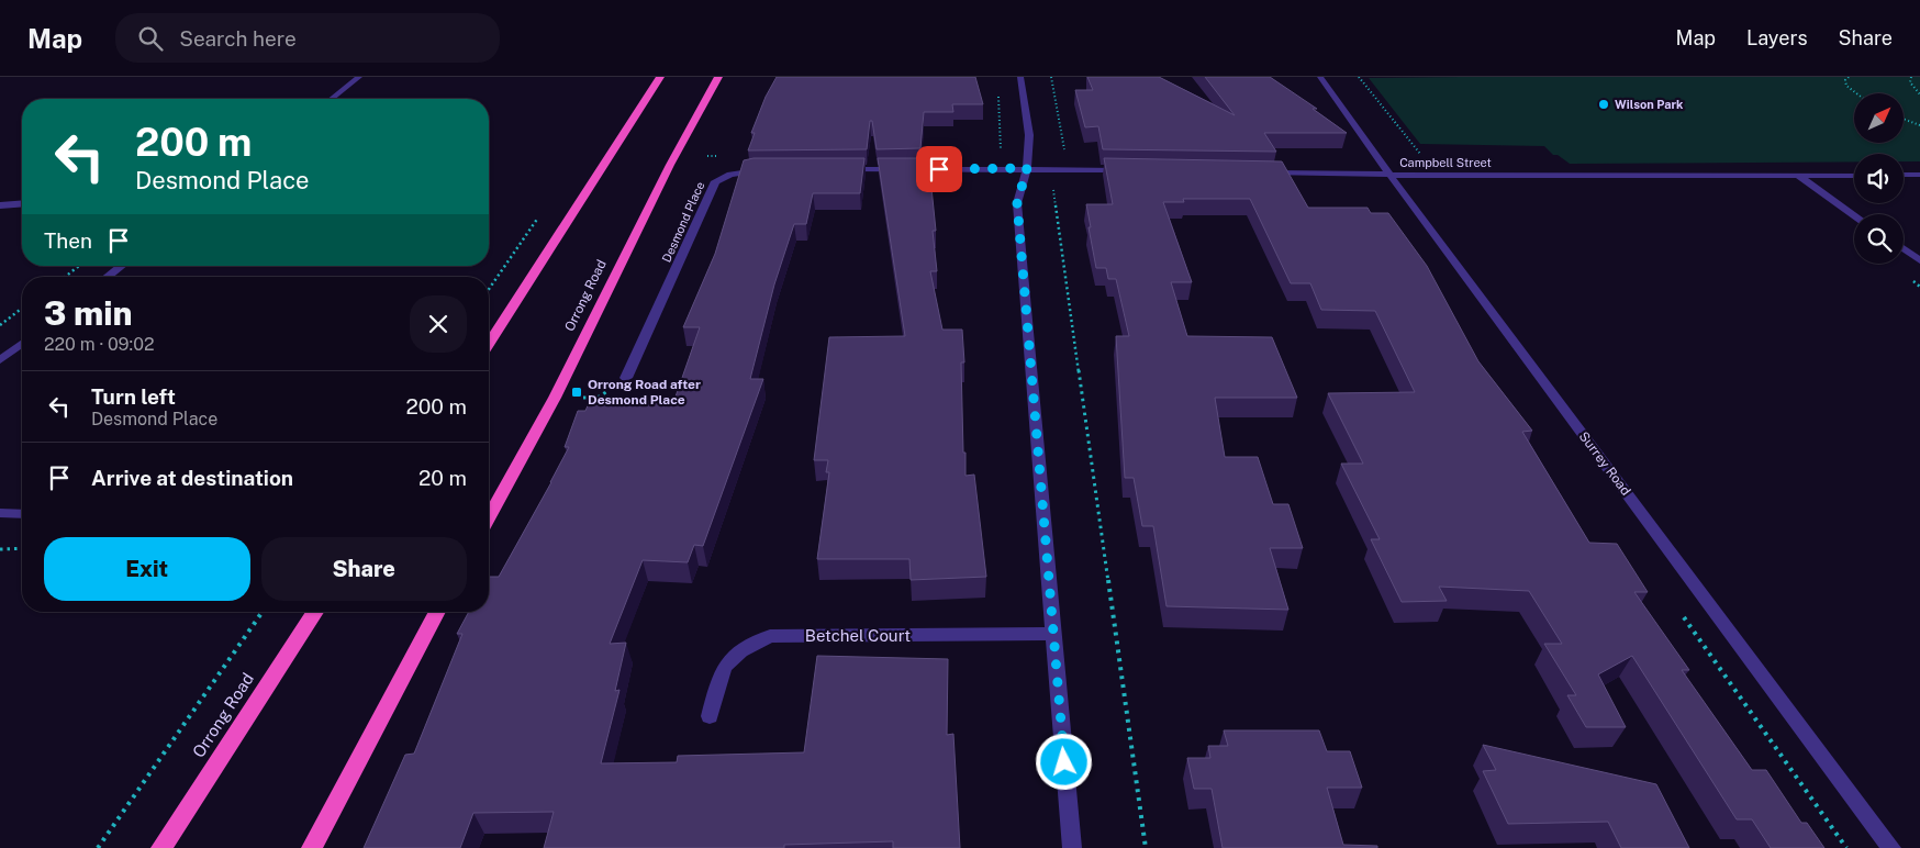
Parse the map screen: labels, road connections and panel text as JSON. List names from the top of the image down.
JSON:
{
  "streets": {
    "highway": ["Orrong Road"],
    "street": [
      "Campbell Street",
      "Desmond Place",
      "Surrey Road",
      "Betchel Court"
    ]
  },
  "crossings": [
    ["Campbell Street", "Surrey Road"]
  ],
  "places": {
    "other": ["Wilson Park"],
    "transit": ["Orrong Road after Desmond Place"]
  },
  "north": "top right",
  "page": {
    "header": "Map",
    "search": "Search here",
    "nav": ["Map", "Layers", "Share"],
    "turn": ["200 m", "Desmond Place"],
    "then": "Then",
    "heading": ["3 min", "220 m · 09:02"],
    "list": [
      {
        "name": "Turn left",
        "note": "Desmond Place",
        "value": "200 m"
      },
      {
        "name": "Arrive at destination",
        "value": "20 m"
      }
    ],
    "buttons": ["Exit", "Share"]
  }
}
